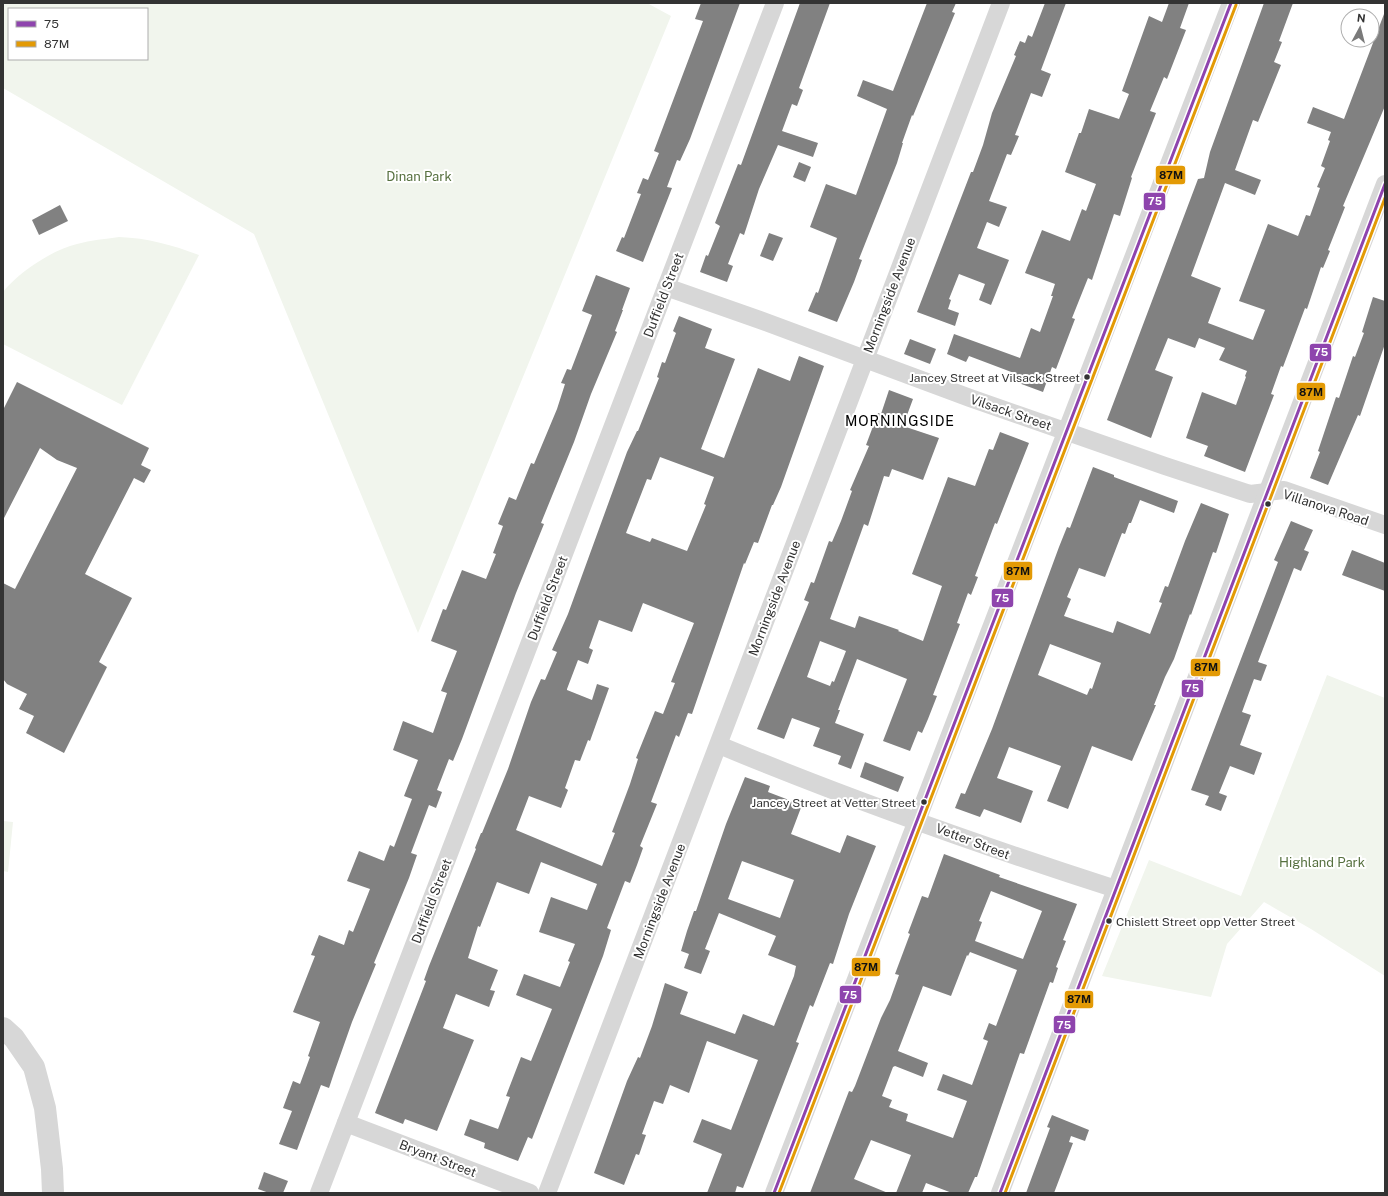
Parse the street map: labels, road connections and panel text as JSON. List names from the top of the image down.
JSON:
{
  "streets": {
    "street": [
      "Duffield Street",
      "Morningside Avenue",
      "Vilsack Street",
      "Villanova Road",
      "Vetter Street",
      "Bryant Street"
    ]
  },
  "crossings": [
    ["Duffield Street", "Vilsack Street"],
    ["Duffield Street", "Bryant Street"],
    ["Morningside Avenue", "Vilsack Street"],
    ["Morningside Avenue", "Vetter Street"],
    ["Vilsack Street", "Villanova Road"]
  ],
  "districts": ["MORNINGSIDE"],
  "parks": ["Dinan Park", "Highland Park"],
  "places": ["Jancey Street at Vilsack Street", "Jancey Street at Vetter Street", "Chislett Street opp Vetter Street"],
  "lines": ["transit line 75", "transit line 87M"],
  "legend": ["75", "87M"],
  "north": "top"
}
